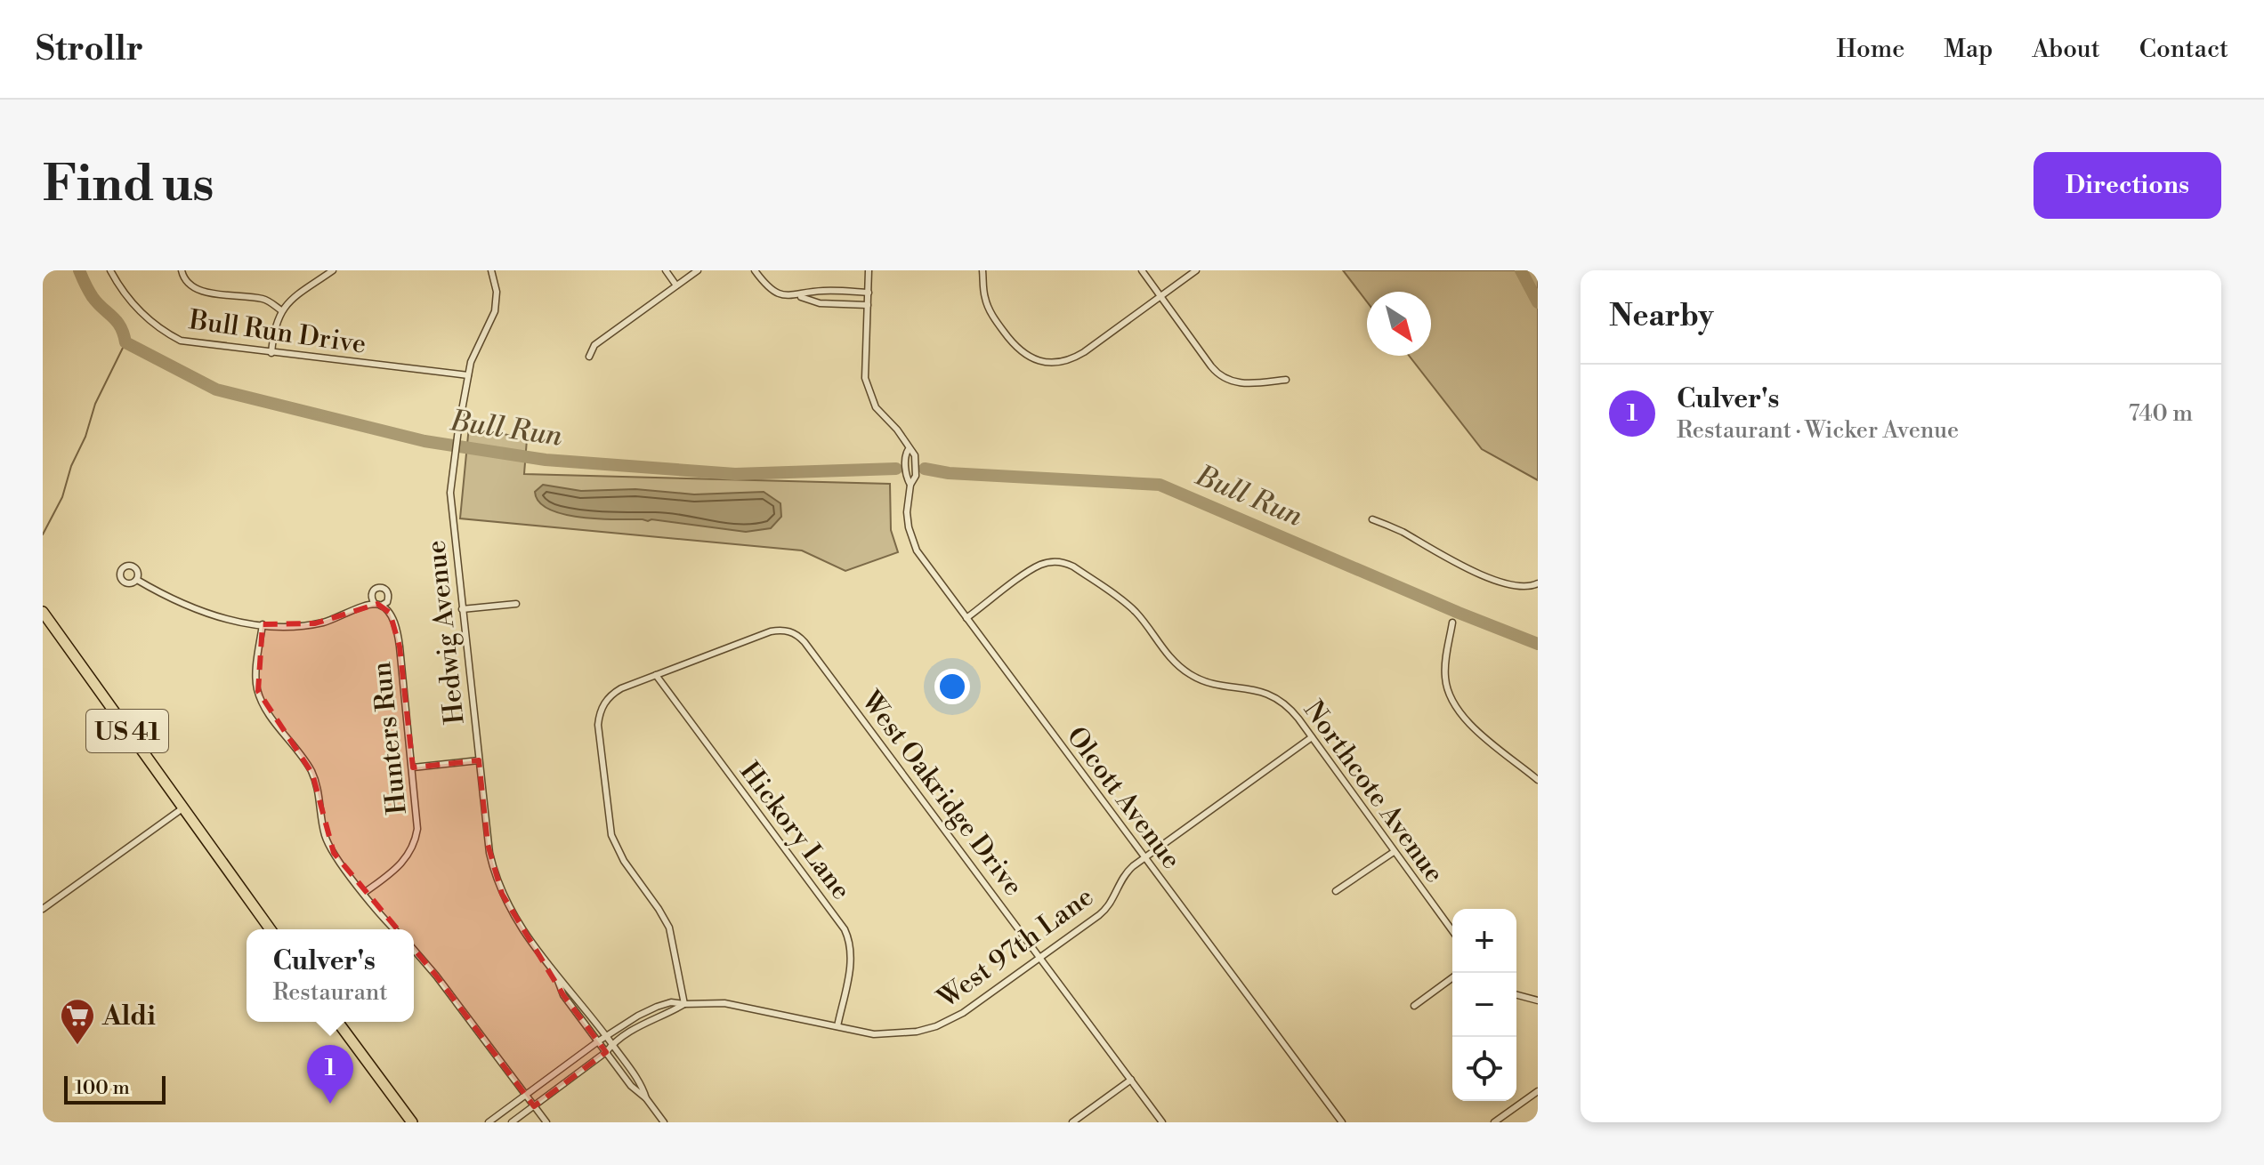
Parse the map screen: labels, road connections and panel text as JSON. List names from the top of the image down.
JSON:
{
  "streets": {
    "highway": ["US 41"],
    "street": [
      "Bull Run Drive",
      "Hedwig Avenue",
      "Hunters Run",
      "Northcote Avenue",
      "West Oakridge Drive",
      "Olcott Avenue",
      "Hickory Lane",
      "West 97th Lane"
    ]
  },
  "crossings": [
    ["Bull Run Drive", "Hedwig Avenue"],
    ["Hedwig Avenue", "West 97th Lane"],
    ["Northcote Avenue", "Olcott Avenue"],
    ["Northcote Avenue", "West 97th Lane"],
    ["West Oakridge Drive", "Hickory Lane"],
    ["West Oakridge Drive", "West 97th Lane"],
    ["Olcott Avenue", "West 97th Lane"],
    ["Hickory Lane", "West 97th Lane"]
  ],
  "water": ["Bull Run"],
  "places": {
    "supermarket": ["Aldi"]
  },
  "scale_bar": "100 m",
  "north": "bottom right",
  "page": {
    "header": "Strollr",
    "nav": [
      "Home",
      "Map",
      "About",
      "Contact"
    ],
    "buttons": "Directions",
    "title": "Find us",
    "heading": "Nearby",
    "list": [
      {
        "mark": "1",
        "name": "Culver's",
        "note": "Restaurant · Wicker Avenue",
        "value": "740 m"
      }
    ],
    "map_buttons": ["+", "−"],
    "popup": ["Culver's", "Restaurant"],
    "pins": "1",
    "scale": "100 m"
  }
}
